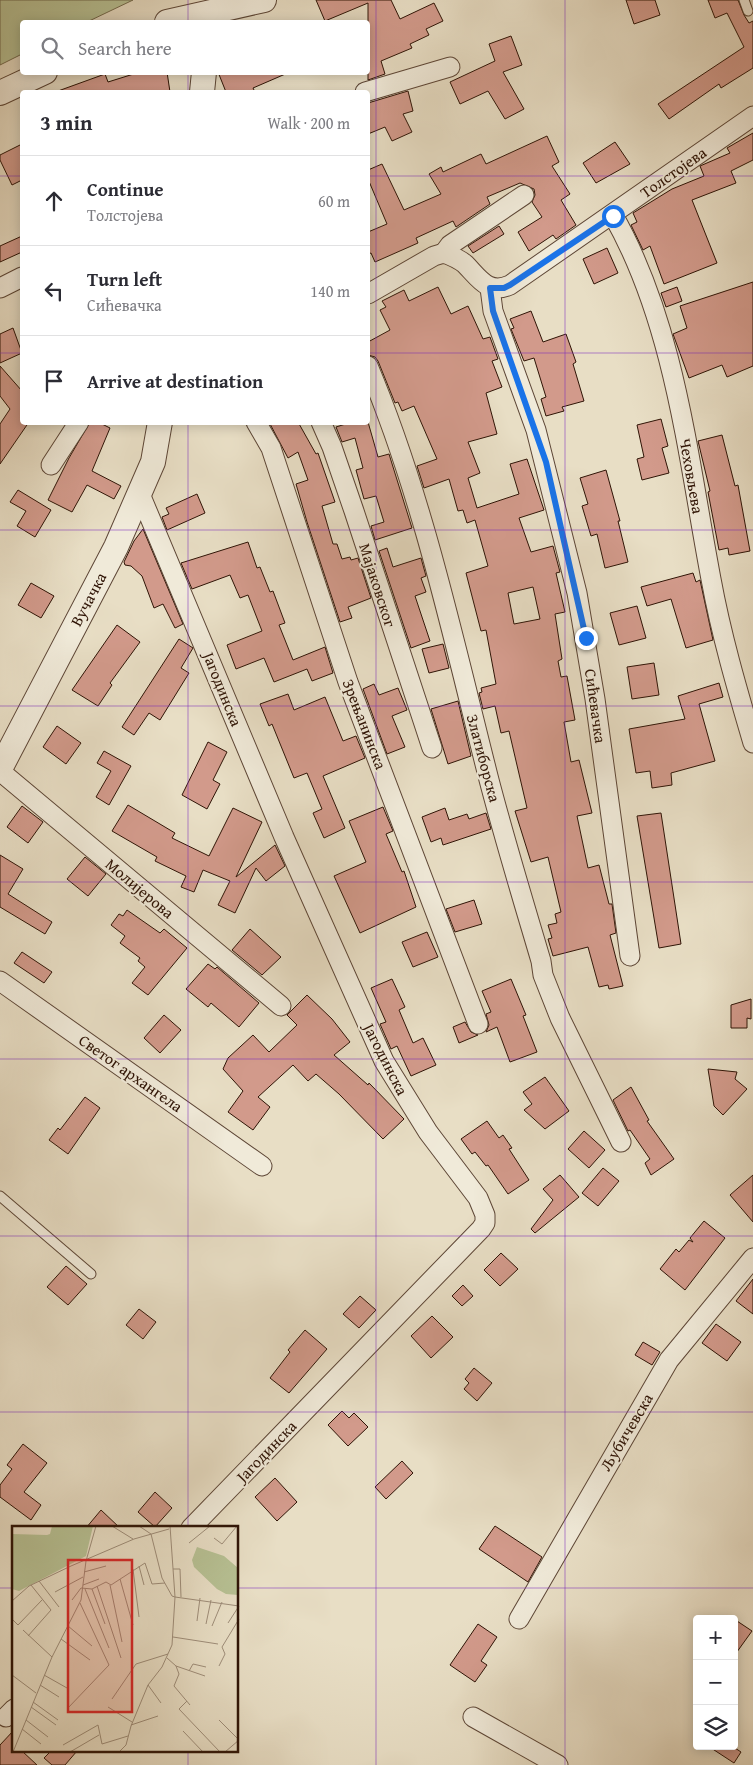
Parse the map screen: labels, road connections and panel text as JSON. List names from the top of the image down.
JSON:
{
  "streets": {
    "street": [
      "Толстојева",
      "Чеховљева",
      "Мајаковског",
      "Вучачка",
      "Јагодинска",
      "Сићевачка",
      "Зрењанинска",
      "Златиборска",
      "Молијерова",
      "Светог архангела",
      "Љубичевска"
    ]
  },
  "crossings": [
    ["Толстојева", "Чеховљева"],
    ["Толстојева", "Сићевачка"],
    ["Вучачка", "Јагодинска"],
    ["Вучачка", "Молијерова"]
  ],
  "page": {
    "search": "Search here",
    "heading": ["3 min", "Walk · 200 m"],
    "list": [
      ["Continue", "Толстојева", "60 m"],
      ["Turn left", "Сићевачка", "140 m"],
      "Arrive at destination"
    ],
    "map_buttons": ["+", "−"]
  }
}
